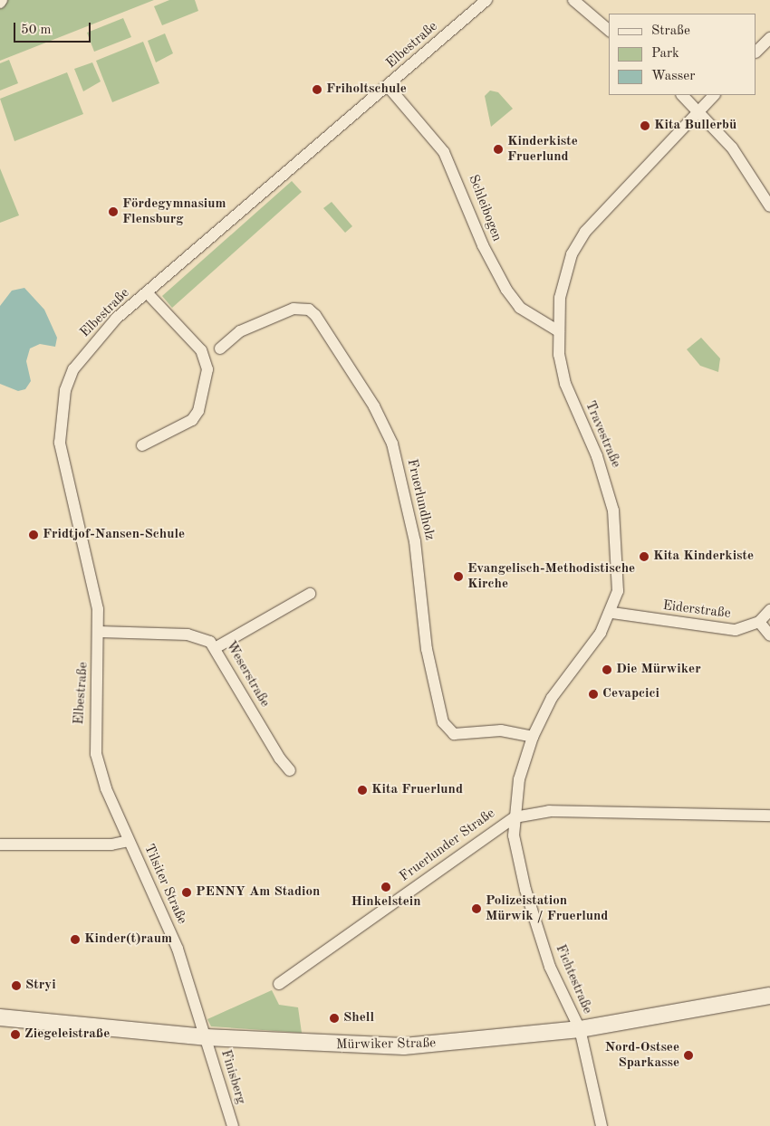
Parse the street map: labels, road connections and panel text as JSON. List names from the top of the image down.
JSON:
{
  "streets": {
    "main road": ["Mürwiker Straße"],
    "street": [
      "Elbestraße",
      "Schleibogen",
      "Travestraße",
      "Fruerlundholz",
      "Eiderstraße",
      "Weserstraße",
      "Fruerlunder Straße",
      "Tilsiter Straße",
      "Fichtestraße",
      "Finisberg"
    ]
  },
  "crossings": [
    ["Elbestraße", "Schleibogen"],
    ["Elbestraße", "Weserstraße"],
    ["Elbestraße", "Tilsiter Straße"],
    ["Schleibogen", "Travestraße"],
    ["Travestraße", "Fruerlundholz"],
    ["Travestraße", "Eiderstraße"],
    ["Travestraße", "Fruerlunder Straße"],
    ["Travestraße", "Fichtestraße"],
    ["Fruerlunder Straße", "Fichtestraße"],
    ["Tilsiter Straße", "Mürwiker Straße"],
    ["Tilsiter Straße", "Finisberg"],
    ["Fichtestraße", "Mürwiker Straße"],
    ["Mürwiker Straße", "Finisberg"]
  ],
  "places": [
    "Friholtschule",
    "Kita Bullerbü",
    "Kinderkiste Fruerlund",
    "Fördegymnasium Flensburg",
    "Fridtjof-Nansen-Schule",
    "Kita Kinderkiste",
    "Evangelisch-Methodistische Kirche",
    "Die Mürwiker",
    "Cevapcici",
    "Kita Fruerlund",
    "Hinkelstein",
    "PENNY Am Stadion",
    "Polizeistation Mürwik / Fruerlund",
    "Kinder(t)raum",
    "Stryi",
    "Shell",
    "Ziegeleistraße",
    "Nord-Ostsee Sparkasse"
  ],
  "legend": ["Straße", "Park", "Wasser"],
  "scale_bar": "50 m"
}
